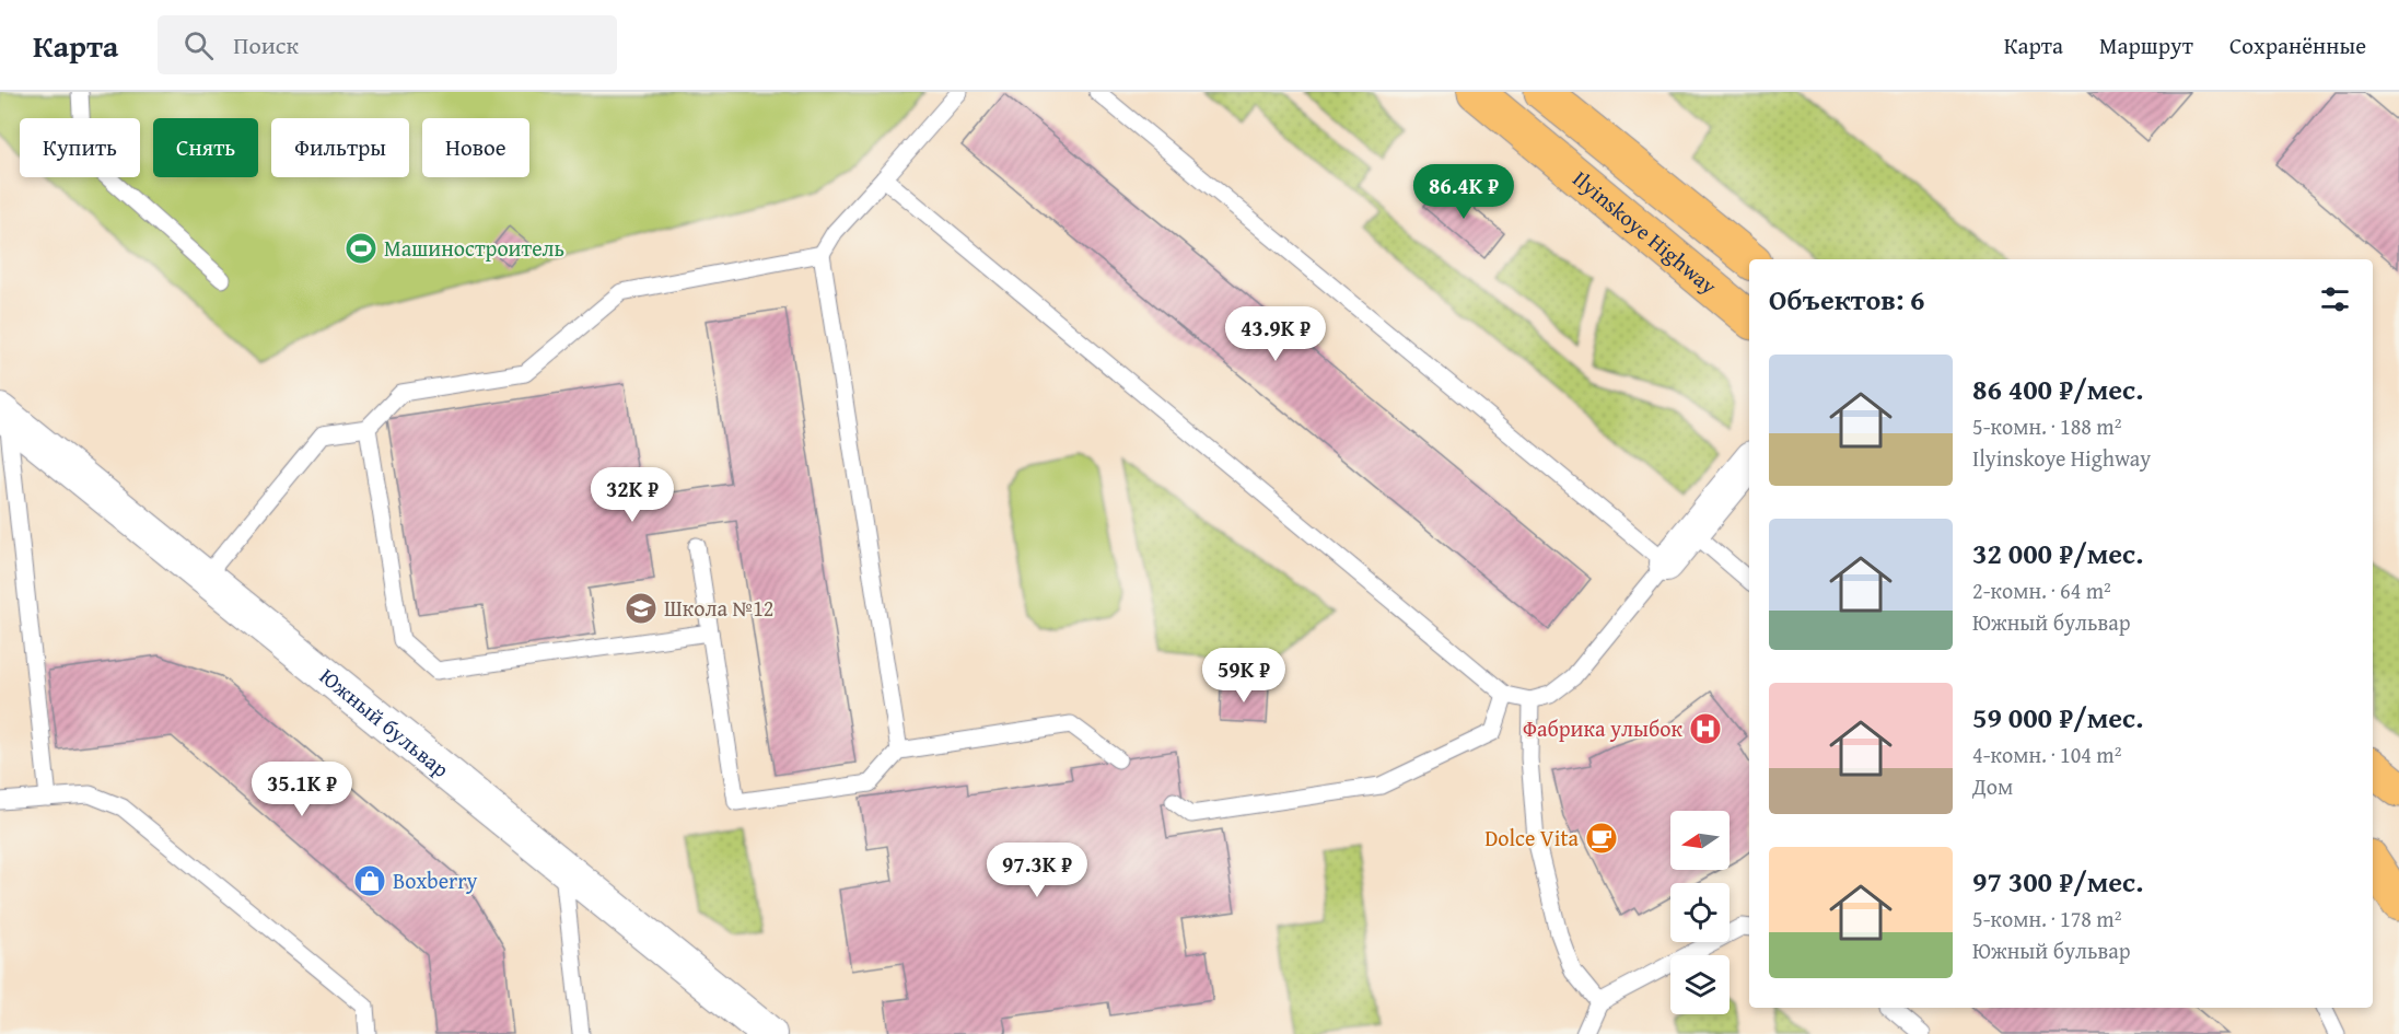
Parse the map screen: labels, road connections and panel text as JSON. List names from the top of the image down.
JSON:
{
  "streets": {
    "main road": ["Ilyinskoye Highway"],
    "street": ["Южный бульвар"]
  },
  "places": {
    "sports": ["Машиностроитель"],
    "school or university": ["Школа №12"],
    "hospital": ["Фабрика улыбок"],
    "cafe": ["Dolce Vita"],
    "shop": ["Boxberry"]
  },
  "north": "left",
  "page": {
    "header": "Карта",
    "search": "Поиск",
    "nav": ["Карта", "Маршрут", "Сохранённые"],
    "chip": [
      "Купить",
      "Снять",
      "Фильтры",
      "Новое"
    ],
    "price": [
      "86.4K ₽",
      "43.9K ₽",
      "32K ₽",
      "59K ₽",
      "35.1K ₽",
      "97.3K ₽"
    ],
    "heading": "Объектов: 6",
    "list": [
      {
        "name": "86 400 ₽/мес.",
        "note": "5-комн. · 188 m² · Ilyinskoye Highway"
      },
      {
        "name": "32 000 ₽/мес.",
        "note": "2-комн. · 64 m² · Южный бульвар"
      },
      {
        "name": "59 000 ₽/мес.",
        "note": "4-комн. · 104 m² · Дом"
      },
      {
        "name": "97 300 ₽/мес.",
        "note": "5-комн. · 178 m² · Южный бульвар"
      }
    ]
  }
}
